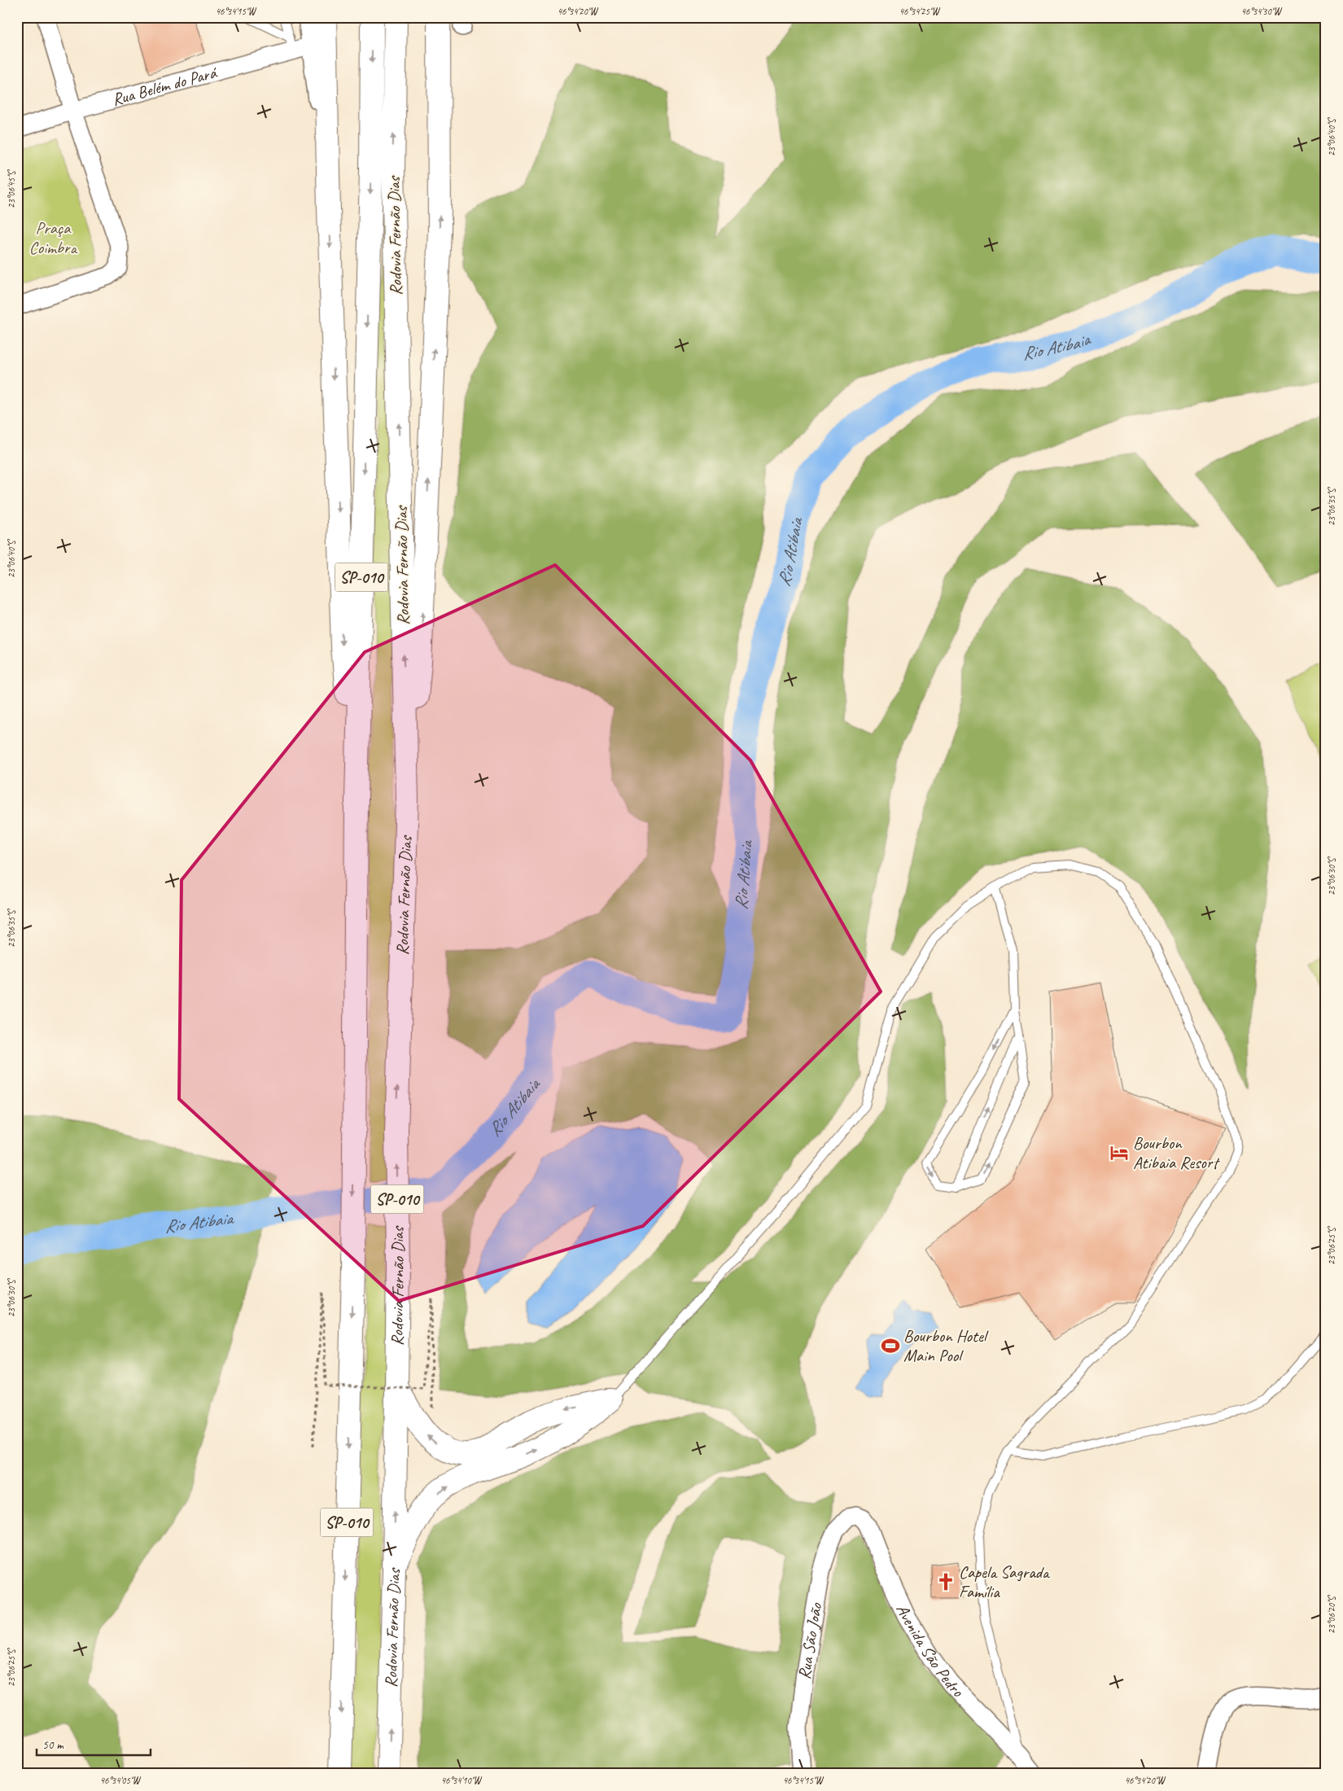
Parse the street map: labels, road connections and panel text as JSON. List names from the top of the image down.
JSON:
{
  "streets": {
    "highway": ["Rodovia Fernão Dias", "SP-010"],
    "street": ["Rua Belém do Pará", "Rua São João", "Avenida São Pedro"]
  },
  "crossings": [
    ["Rua São João", "Avenida São Pedro"]
  ],
  "water": ["Rio Atibaia"],
  "parks": ["Praça Coimbra"],
  "places": {
    "hotel": ["Bourbon Atibaia Resort"],
    "sports": ["Bourbon Hotel Main Pool"],
    "church": ["Capela Sagrada Família"]
  },
  "scale_bar": "50 m",
  "coordinates": [
    "46°34'15\"W",
    "46°34'20\"W",
    "46°34'25\"W",
    "46°34'30\"W",
    "23°06'40\"S",
    "23°06'45\"S",
    "23°06'35\"S",
    "23°06'30\"S",
    "23°06'25\"S",
    "23°06'20\"S",
    "46°34'05\"W",
    "46°34'10\"W"
  ]
}
